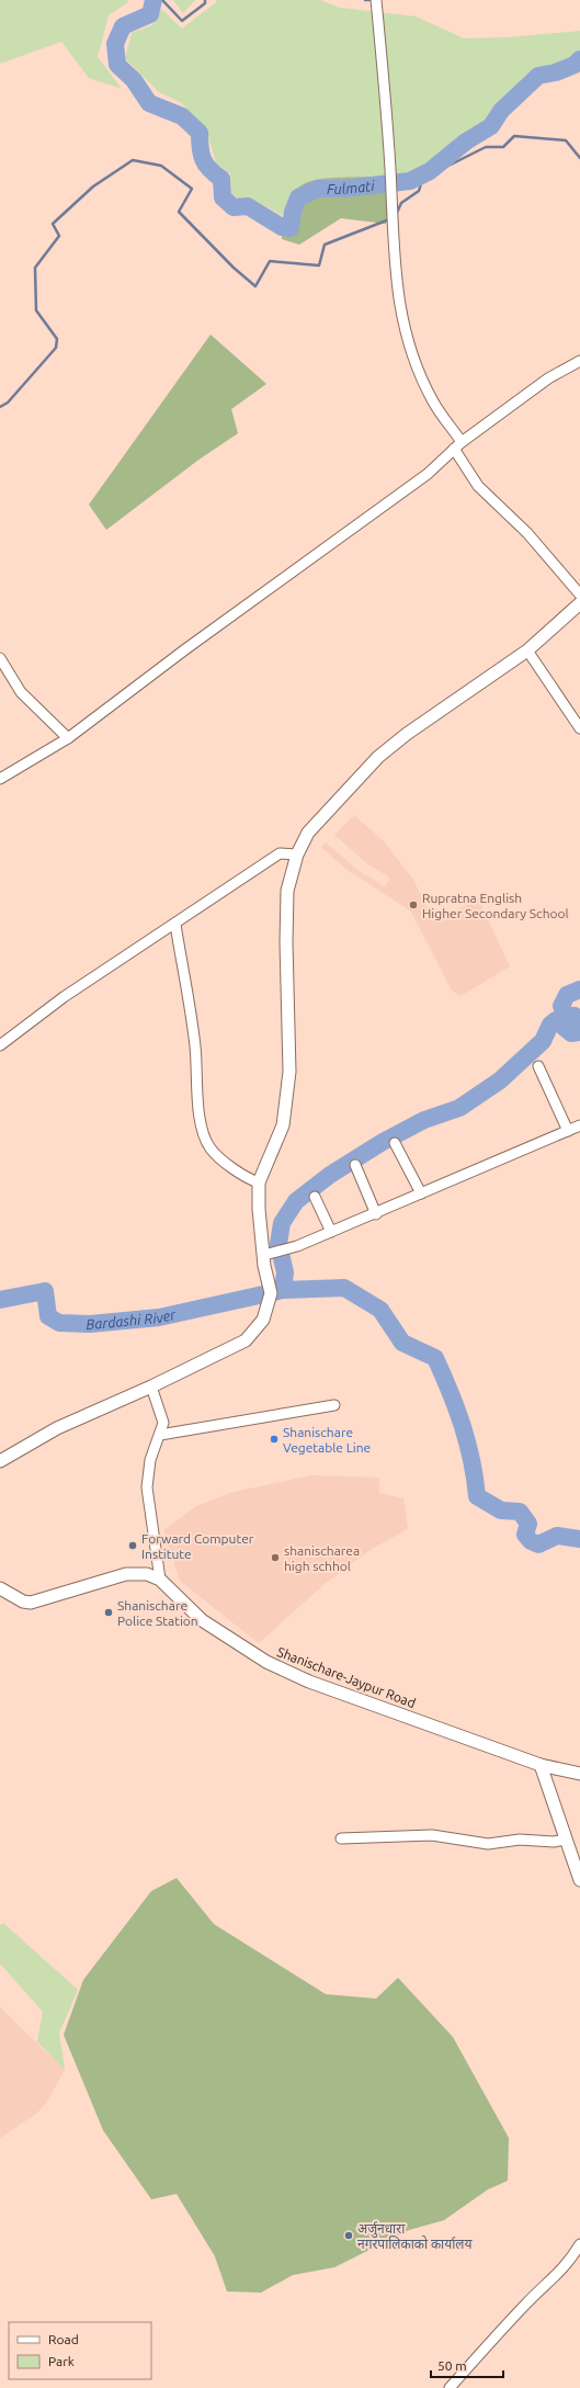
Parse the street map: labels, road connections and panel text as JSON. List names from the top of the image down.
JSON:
{
  "streets": {
    "street": ["Shanischare-Jaypur Road"]
  },
  "water": ["Fulmati", "Bardashi River"],
  "places": [
    "Rupratna English Higher Secondary School",
    "Shanischare Vegetable Line",
    "Forward Computer Institute",
    "shanischarea high schhol",
    "Shanischare Police Station",
    "अर्जुनधारा नगरपालिकाको कार्यालय"
  ],
  "legend": ["Road", "Park"],
  "scale_bar": "50 m"
}
